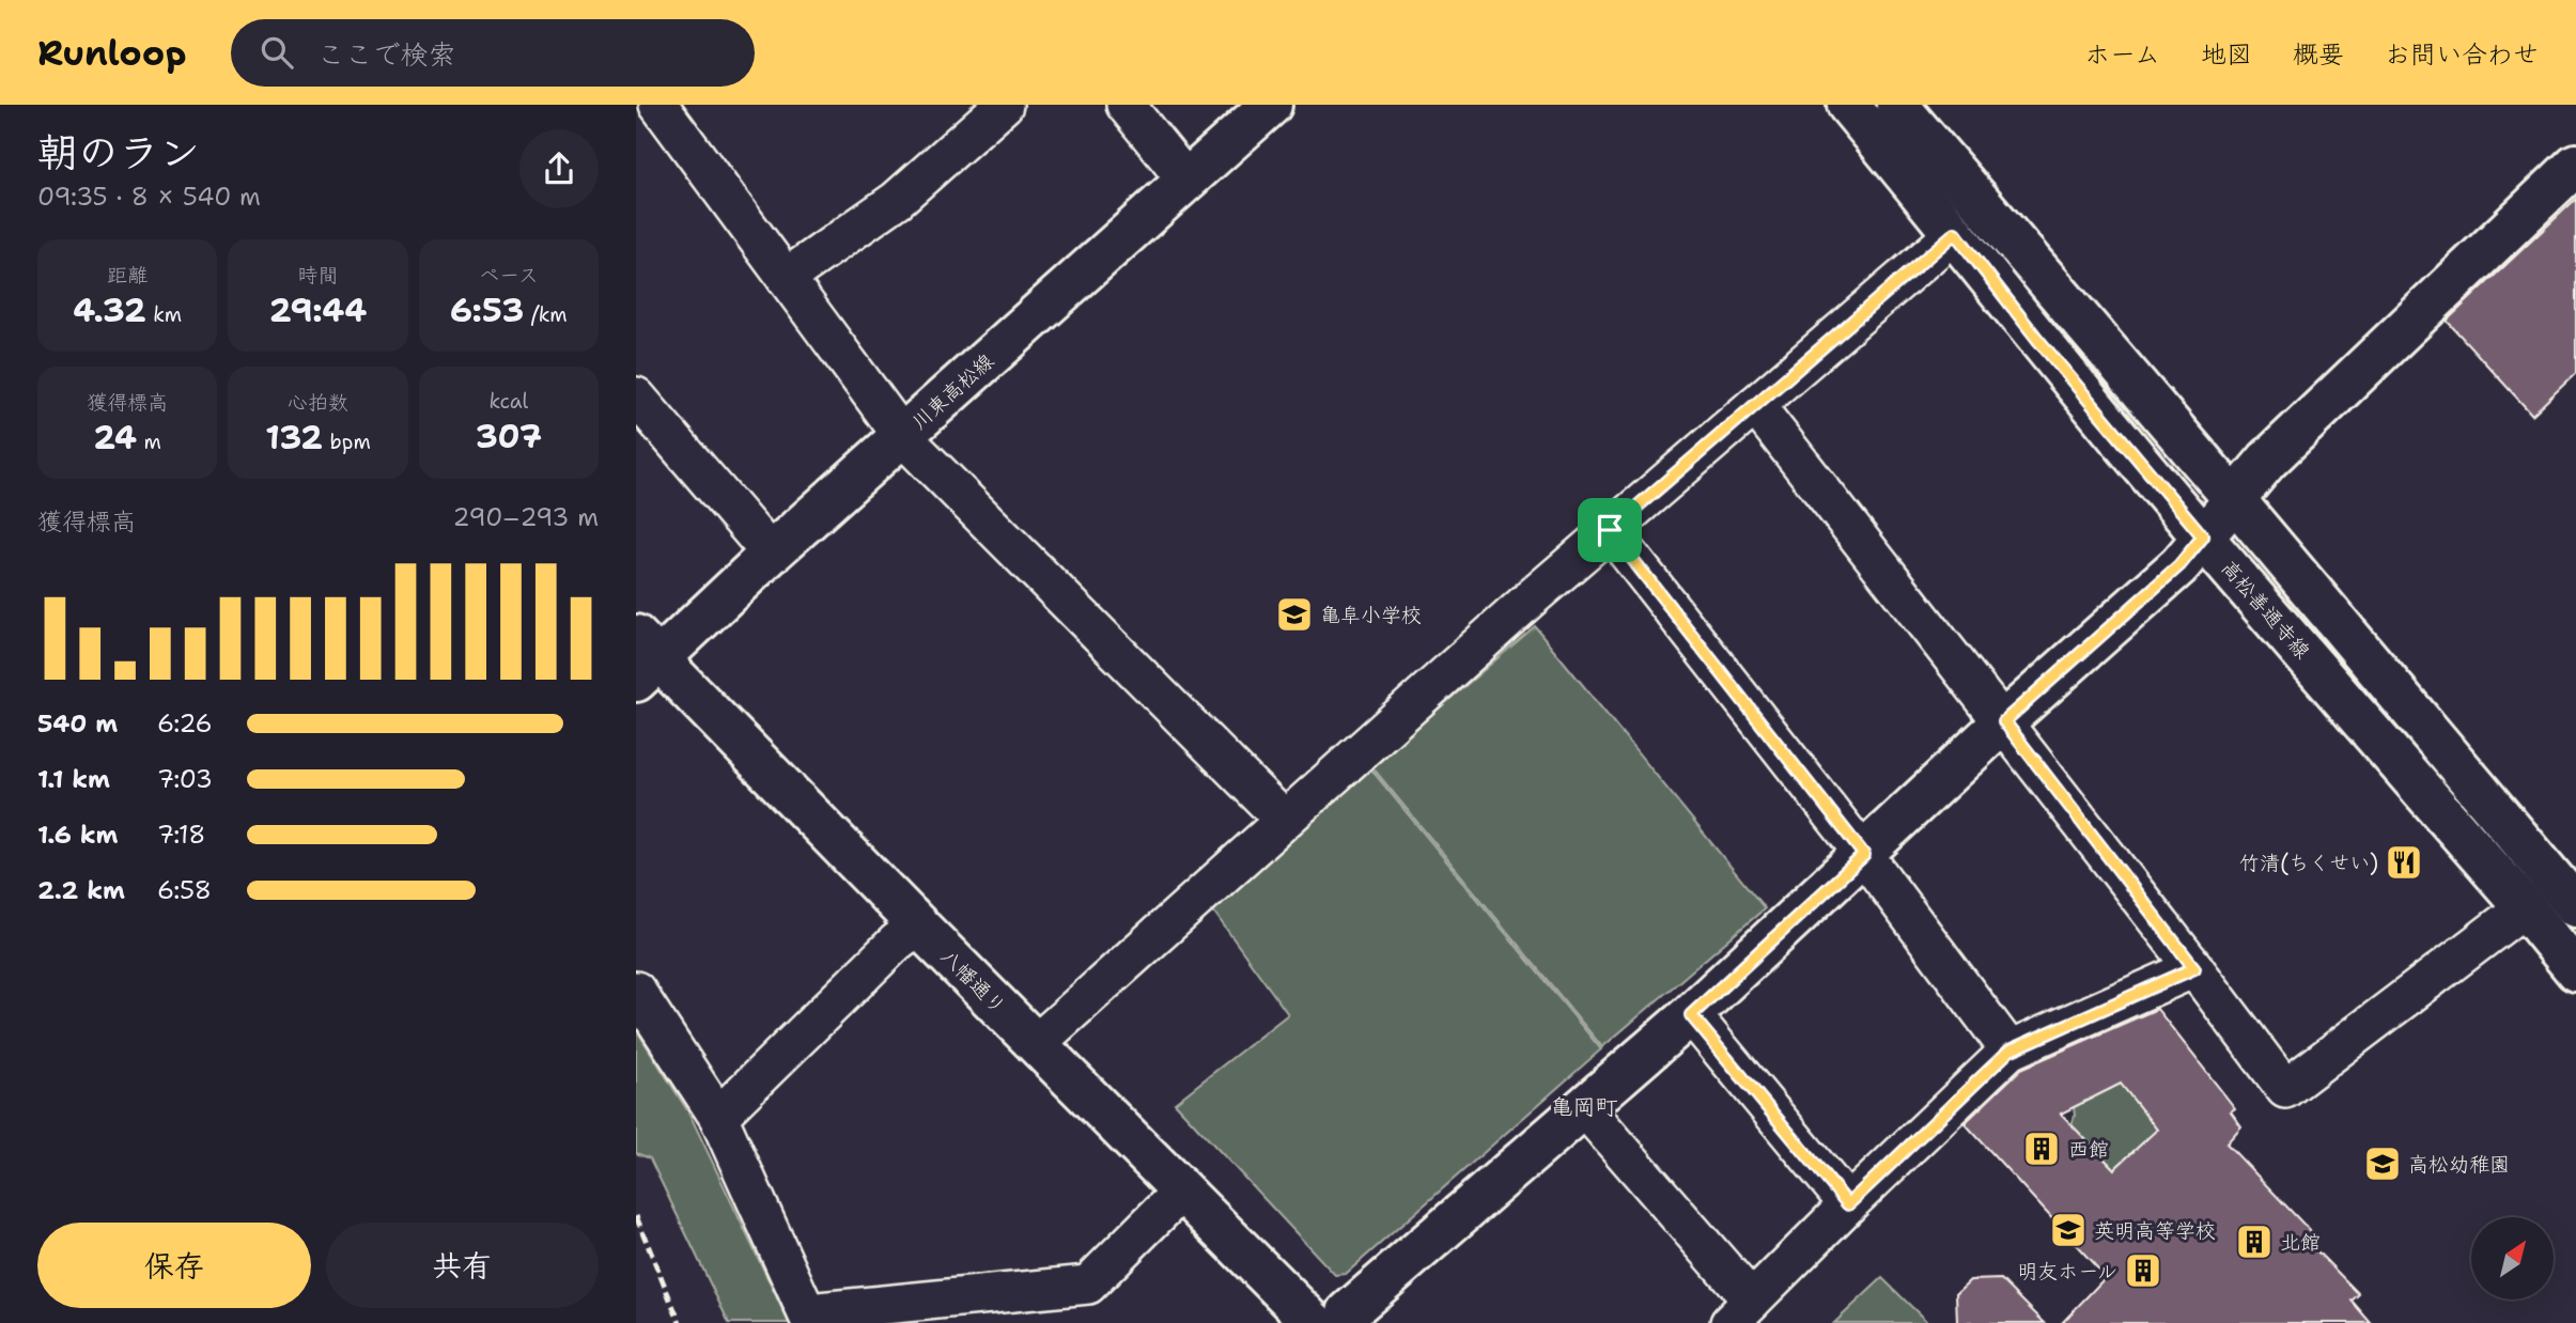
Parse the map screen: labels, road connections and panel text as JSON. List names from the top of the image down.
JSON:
{
  "streets": {
    "main road": ["川東高松線", "高松善通寺線", "八幡通り"]
  },
  "crossings": [
    ["川東高松線", "八幡通り"]
  ],
  "districts": ["亀岡町"],
  "places": {
    "school or university": ["亀阜小学校", "高松幼稚園", "英明高等学校"],
    "restaurant": ["竹清(ちくせい)"],
    "building": ["西館", "北館", "明友ホール"]
  },
  "north": "top right",
  "page": {
    "header": "Runloop",
    "search": "ここで検索",
    "nav": [
      "ホーム",
      "地図",
      "概要",
      "お問い合わせ"
    ],
    "heading": ["朝のラン", "09:35 · 8 × 540 m"],
    "stats": [
      ["距離", "4.32 km"],
      ["時間", "29:44"],
      ["ペース", "6:53 /km"],
      ["獲得標高", "24 m"],
      ["心拍数", "132 bpm"],
      ["kcal", "307"]
    ],
    "chart": ["獲得標高", "290–293 m"],
    "list": [
      {
        "name": "540 m",
        "note": "6:26"
      },
      {
        "name": "1.1 km",
        "note": "7:03"
      },
      {
        "name": "1.6 km",
        "note": "7:18"
      },
      {
        "name": "2.2 km",
        "note": "6:58"
      }
    ],
    "buttons": ["保存", "共有"]
  }
}
